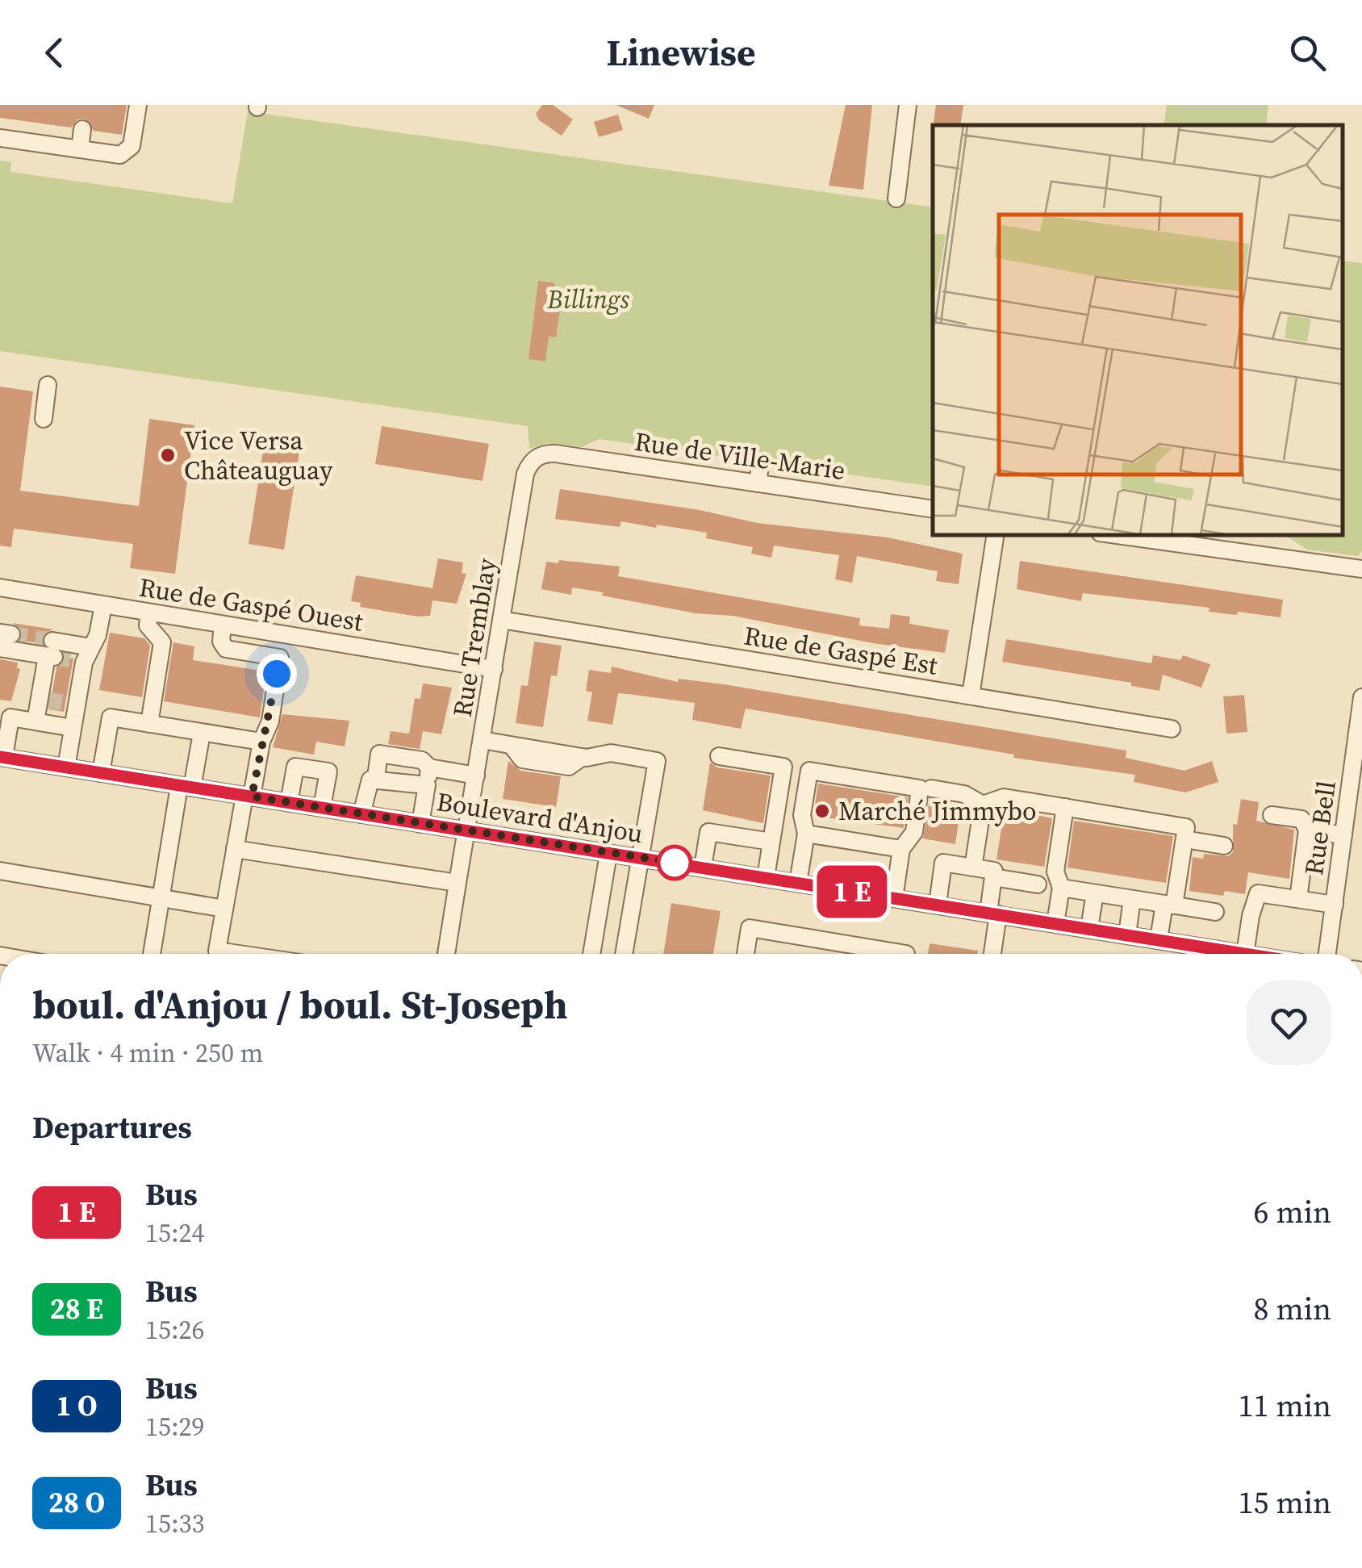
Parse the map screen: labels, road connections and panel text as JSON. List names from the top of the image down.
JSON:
{
  "streets": {
    "street": [
      "Rue de Ville-Marie",
      "Rue de Gaspé Ouest",
      "Rue Tremblay",
      "Rue de Gaspé Est",
      "Boulevard d'Anjou",
      "Rue Bell"
    ]
  },
  "crossings": [
    ["Rue de Ville-Marie", "Rue Tremblay"],
    ["Rue de Gaspé Ouest", "Rue Tremblay"],
    ["Rue Tremblay", "Rue de Gaspé Est"],
    ["Rue Tremblay", "Boulevard d'Anjou"]
  ],
  "parks": ["Billings"],
  "places": ["Vice Versa Châteauguay", "Marché Jimmybo"],
  "page": {
    "header": "Linewise",
    "on_map": "1 E",
    "heading": [
      ["boul. d'Anjou / boul. St-Joseph", "Walk · 4 min · 250 m"],
      "Departures"
    ],
    "list": [
      {
        "mark": "1 E",
        "name": "Bus",
        "note": "15:24",
        "value": "6 min"
      },
      {
        "mark": "28 E",
        "name": "Bus",
        "note": "15:26",
        "value": "8 min"
      },
      {
        "mark": "1 O",
        "name": "Bus",
        "note": "15:29",
        "value": "11 min"
      },
      {
        "mark": "28 O",
        "name": "Bus",
        "note": "15:33",
        "value": "15 min"
      }
    ]
  }
}
